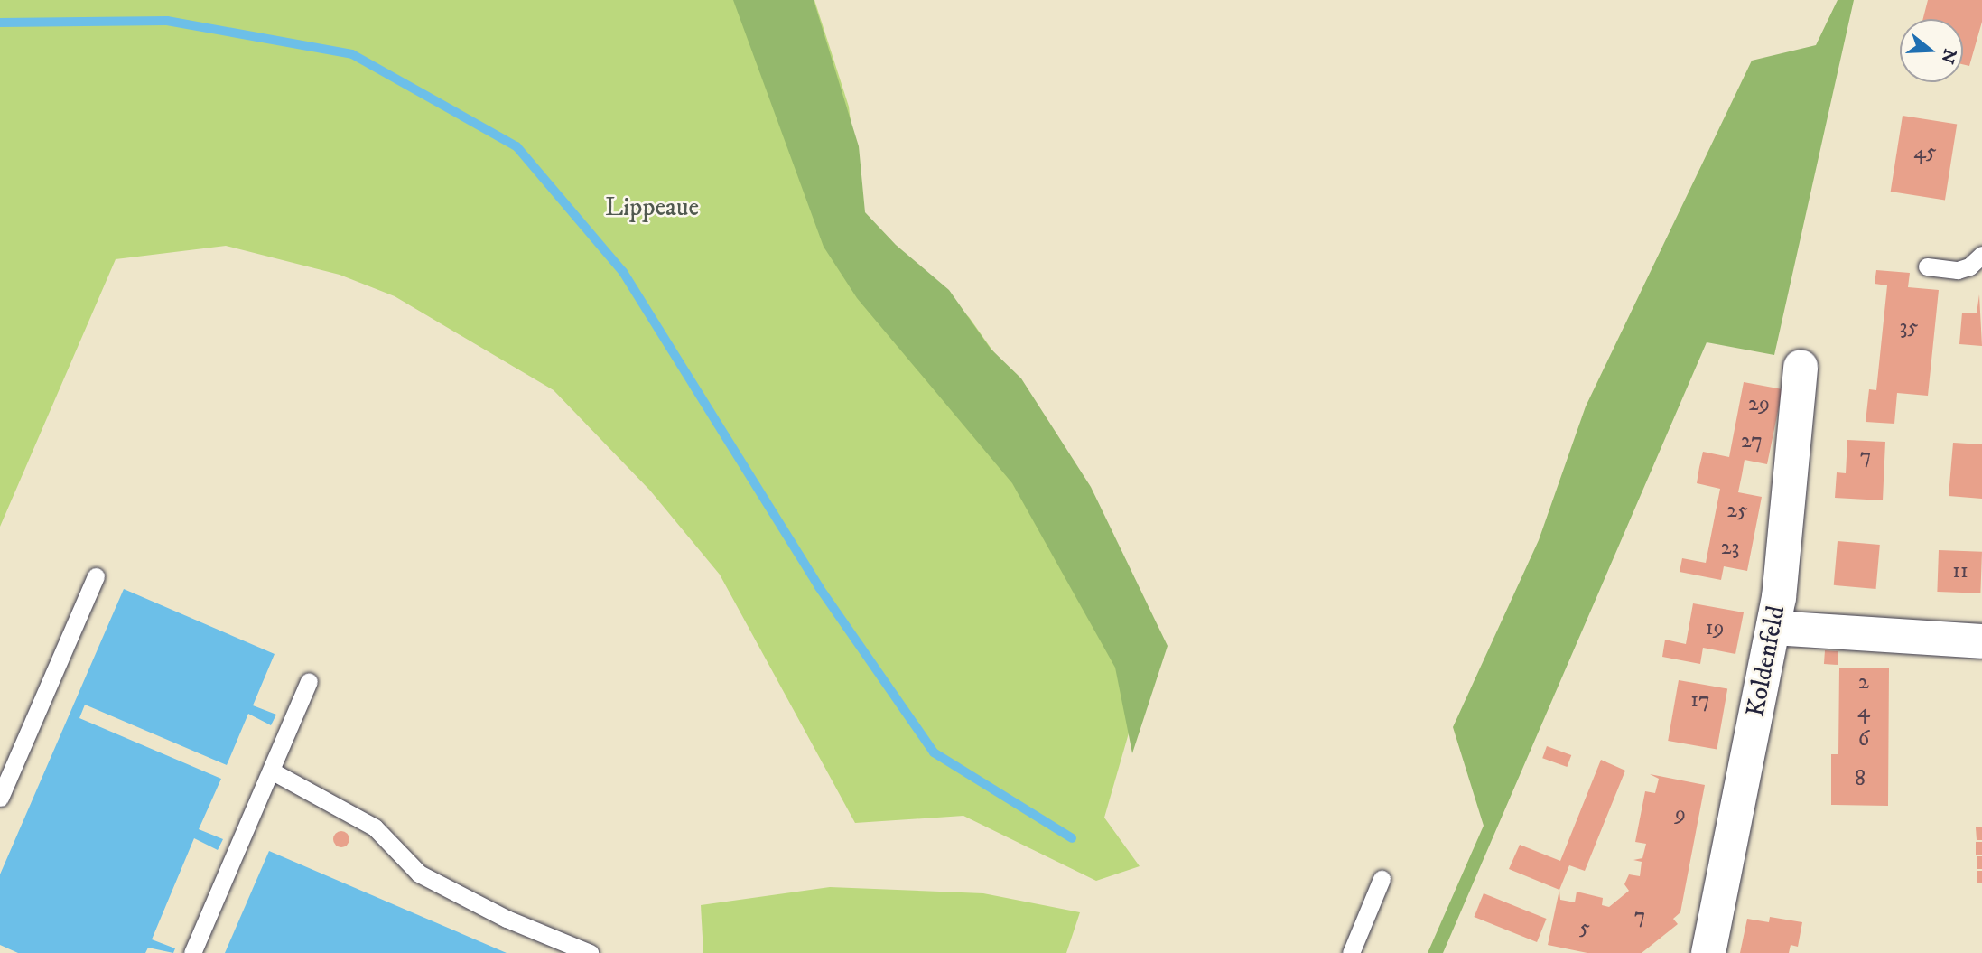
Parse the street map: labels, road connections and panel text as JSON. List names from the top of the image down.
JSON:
{
  "streets": {
    "street": ["Koldenfeld"]
  },
  "parks": ["Lippeaue"],
  "house_numbers": [
    "45",
    "35",
    "29",
    "27",
    "7",
    "25",
    "23",
    "11",
    "19",
    "2",
    "17",
    "4",
    "6",
    "8",
    "9",
    "7",
    "5"
  ],
  "north": "right"
}
